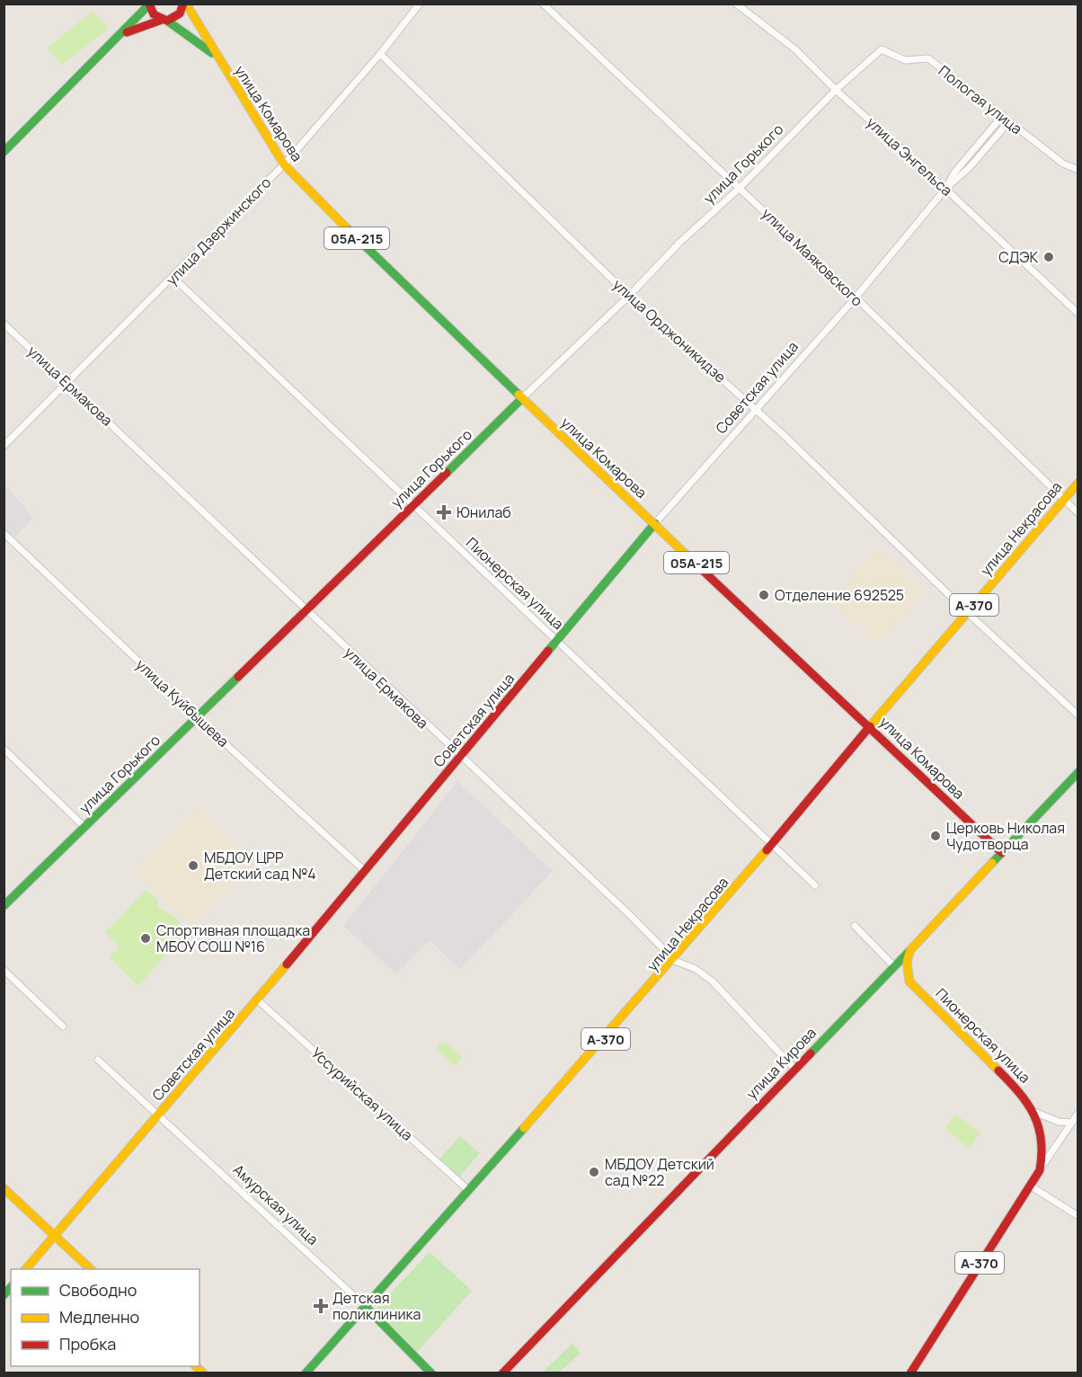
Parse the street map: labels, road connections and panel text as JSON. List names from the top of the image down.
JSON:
{
  "streets": {
    "main road": [
      "улица Комарова",
      "улица Горького",
      "05А-215",
      "Советская улица",
      "улица Некрасова",
      "Пионерская улица",
      "А-370",
      "улица Кирова",
      "Амурская улица"
    ],
    "street": [
      "Пологая улица",
      "улица Энгельса",
      "улица Дзержинского",
      "улица Маяковского",
      "улица Орджоникидзе",
      "улица Ермакова",
      "улица Куйбышева",
      "Уссурийская улица"
    ]
  },
  "crossings": [
    ["Пологая улица", "улица Горького"],
    ["Пологая улица", "Советская улица"],
    ["улица Комарова", "улица Горького"],
    ["улица Комарова", "улица Дзержинского"],
    ["улица Комарова", "05А-215"],
    ["улица Комарова", "Советская улица"],
    ["улица Комарова", "улица Некрасова"],
    ["улица Комарова", "улица Кирова"],
    ["улица Энгельса", "улица Горького"],
    ["улица Энгельса", "Советская улица"],
    ["улица Горького", "улица Маяковского"],
    ["улица Горького", "улица Орджоникидзе"],
    ["улица Горького", "улица Ермакова"],
    ["улица Горького", "Пионерская улица"],
    ["улица Горького", "улица Куйбышева"],
    ["улица Дзержинского", "улица Орджоникидзе"],
    ["улица Дзержинского", "улица Ермакова"],
    ["улица Дзержинского", "Пионерская улица"],
    ["улица Маяковского", "Советская улица"],
    ["улица Маяковского", "улица Некрасова"],
    ["улица Орджоникидзе", "Советская улица"],
    ["улица Орджоникидзе", "улица Некрасова"],
    ["улица Ермакова", "Советская улица"],
    ["улица Ермакова", "улица Некрасова"],
    ["улица Ермакова", "улица Кирова"],
    ["Советская улица", "Пионерская улица"],
    ["Советская улица", "улица Куйбышева"],
    ["Советская улица", "Уссурийская улица"],
    ["Советская улица", "Амурская улица"],
    ["улица Некрасова", "Пионерская улица"],
    ["улица Некрасова", "Уссурийская улица"],
    ["улица Некрасова", "Амурская улица"],
    ["Пионерская улица", "А-370"],
    ["Пионерская улица", "улица Кирова"]
  ],
  "places": {
    "other": [
      "СДЭК",
      "Отделение 692525",
      "Церковь Николая Чудотворца",
      "МБДОУ ЦРР Детский сад №4",
      "Спортивная площадка МБОУ СОШ №16",
      "МБДОУ Детский сад №22"
    ],
    "health": ["Юнилаб", "Детская поликлиника"]
  },
  "legend": ["Свободно", "Медленно", "Пробка"]
}
